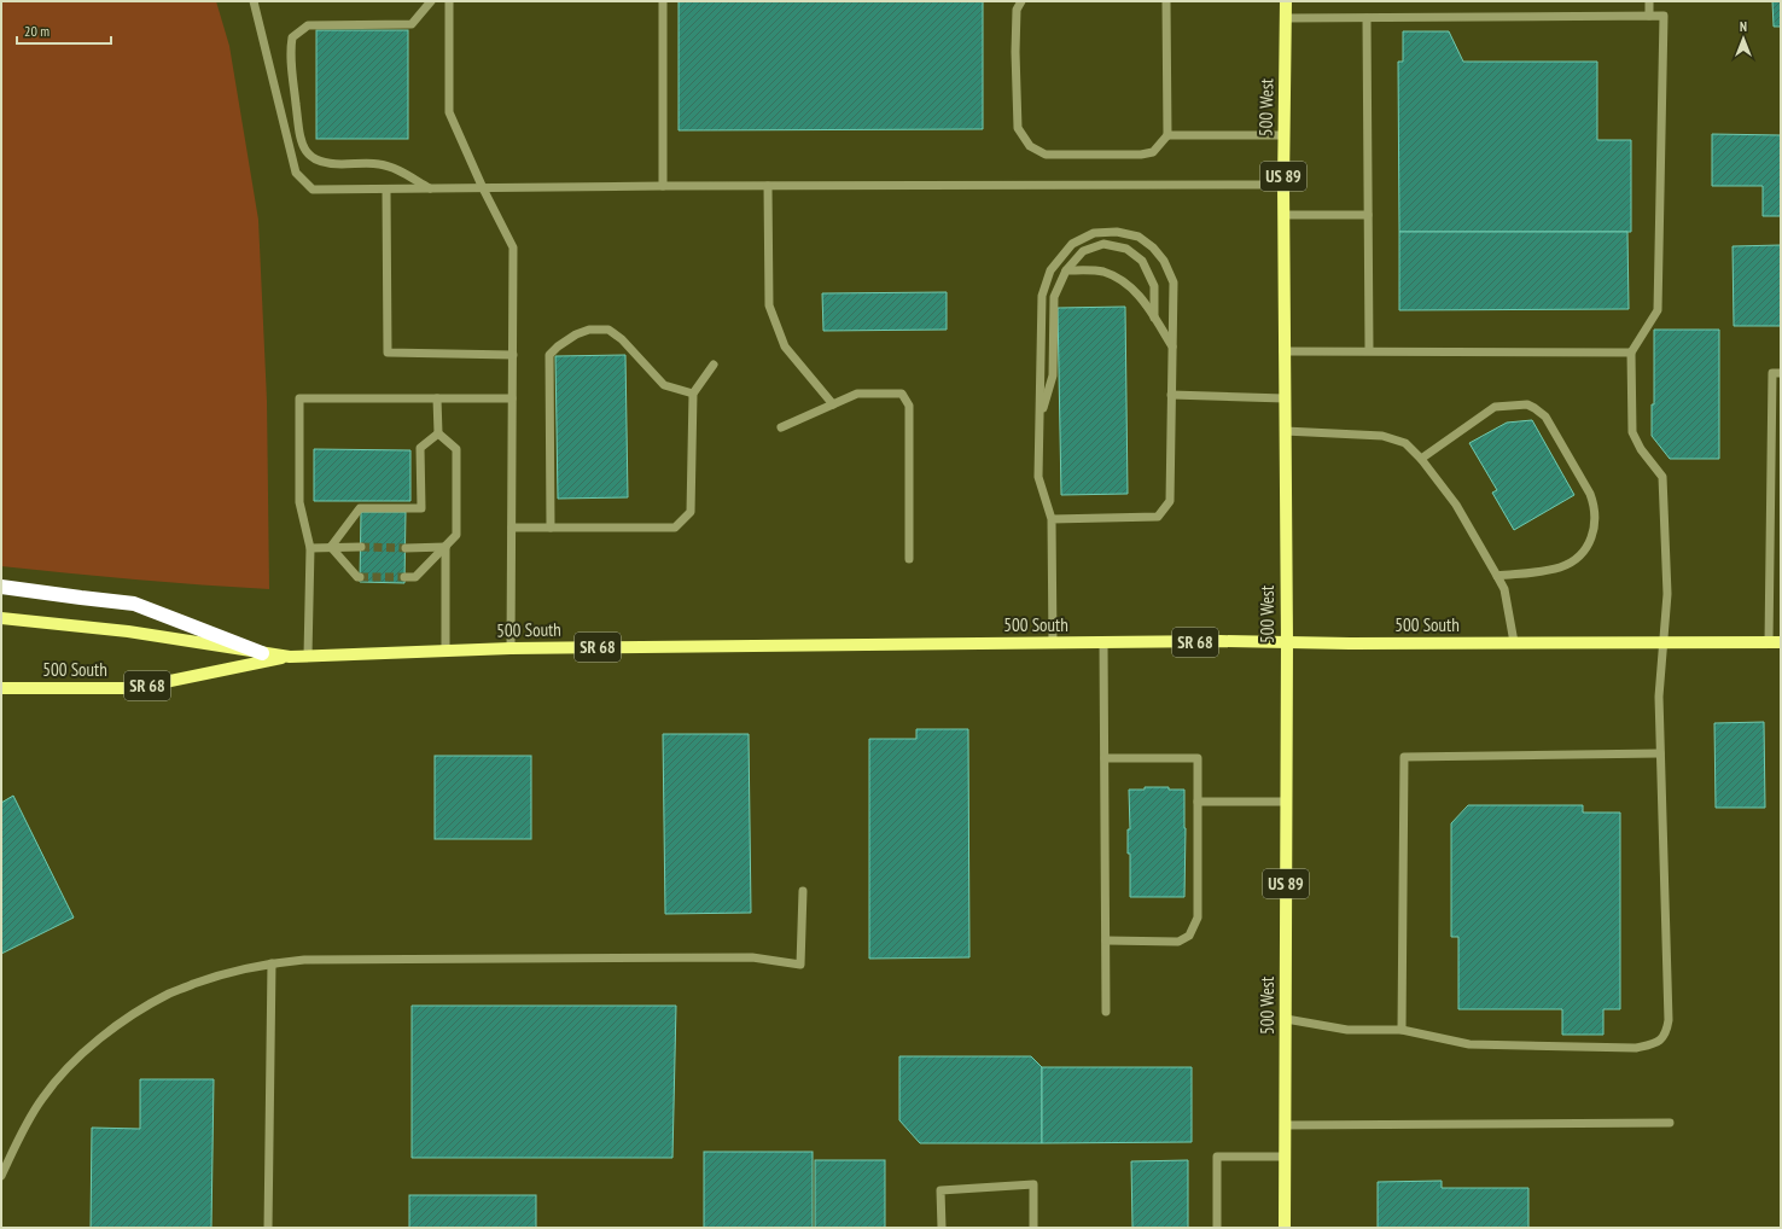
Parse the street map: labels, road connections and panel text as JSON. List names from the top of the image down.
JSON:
{
  "streets": {
    "main road": [
      "500 West",
      "US 89",
      "500 South",
      "SR 68"
    ]
  },
  "crossings": [
    ["500 West", "500 South"]
  ],
  "scale_bar": "20 m",
  "north": "top"
}
